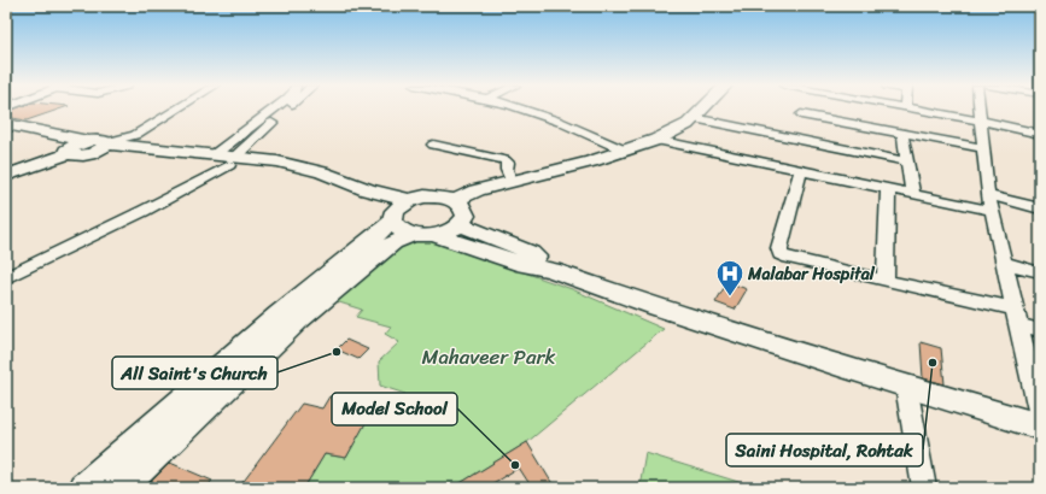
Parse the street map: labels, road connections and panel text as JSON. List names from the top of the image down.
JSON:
{
  "parks": ["Mahaveer Park"],
  "places": {
    "hospital": ["Malabar Hospital"],
    "other": ["All Saint's Church", "Saini Hospital, Rohtak", "Model School"]
  }
}
